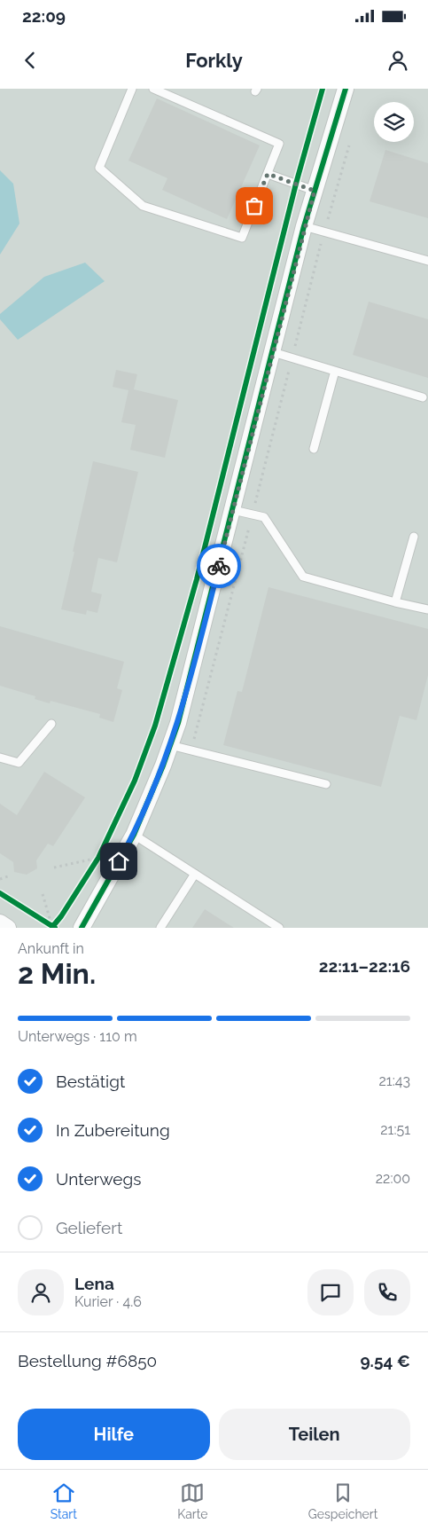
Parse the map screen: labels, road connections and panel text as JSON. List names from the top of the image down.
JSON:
{
  "page": {
    "status": "22:09",
    "header": "Forkly",
    "heading": ["2 Min.", "Ankunft in", "22:11–22:16"],
    "panel": [
      "Lena",
      "Kurier · 4.6",
      "Bestellung #6850",
      "9.54 €"
    ],
    "bar": "Unterwegs · 110 m",
    "list": [
      ["Bestätigt", "21:43"],
      ["In Zubereitung", "21:51"],
      ["Unterwegs", "22:00"],
      "Geliefert"
    ],
    "buttons": ["Hilfe", "Teilen"],
    "tabs": ["Start", "Karte", "Gespeichert"]
  }
}
